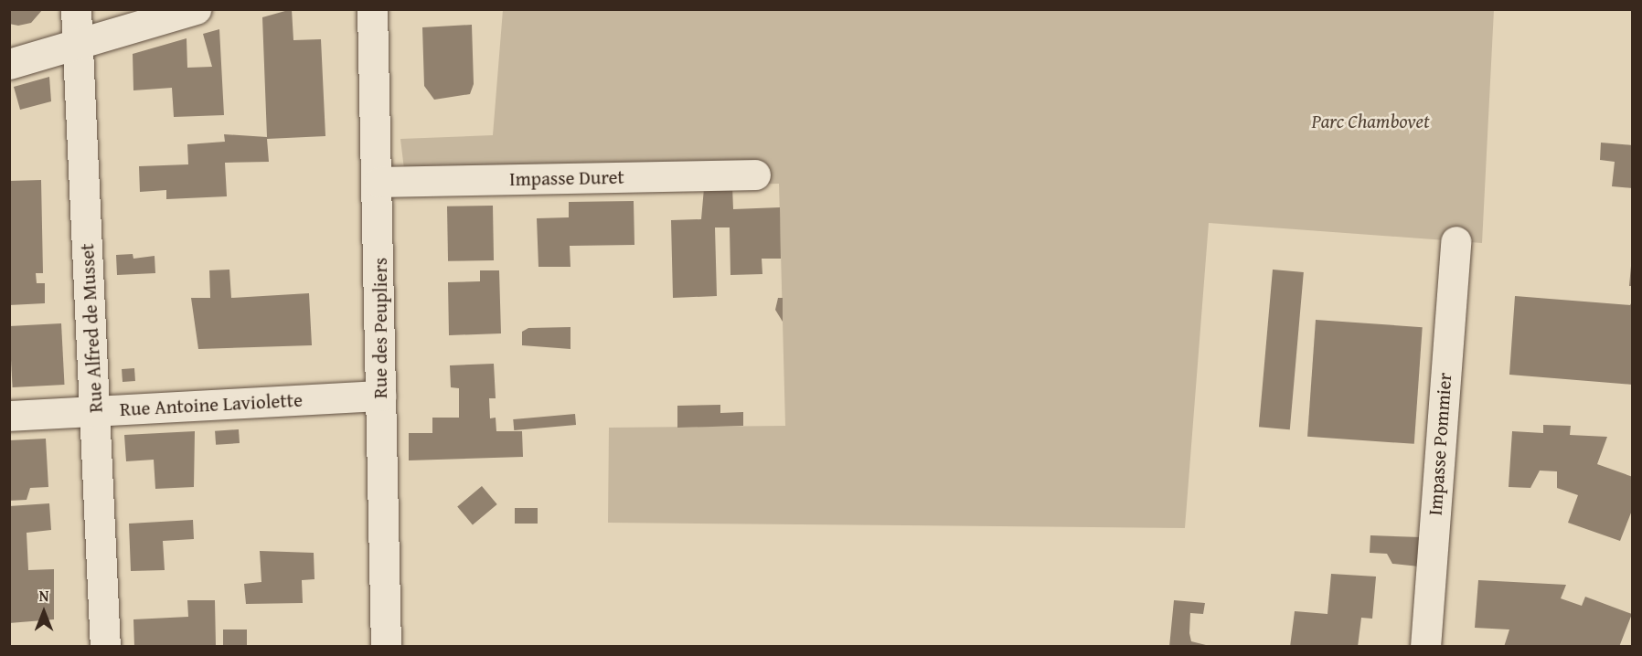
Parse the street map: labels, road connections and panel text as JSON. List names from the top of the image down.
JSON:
{
  "streets": {
    "street": [
      "Impasse Duret",
      "Rue Alfred de Musset",
      "Rue des Peupliers",
      "Rue Antoine Laviolette",
      "Impasse Pommier"
    ]
  },
  "crossings": [
    ["Impasse Duret", "Rue des Peupliers"],
    ["Rue Alfred de Musset", "Rue Antoine Laviolette"],
    ["Rue des Peupliers", "Rue Antoine Laviolette"]
  ],
  "parks": ["Parc Chambovet"],
  "north": "top"
}
